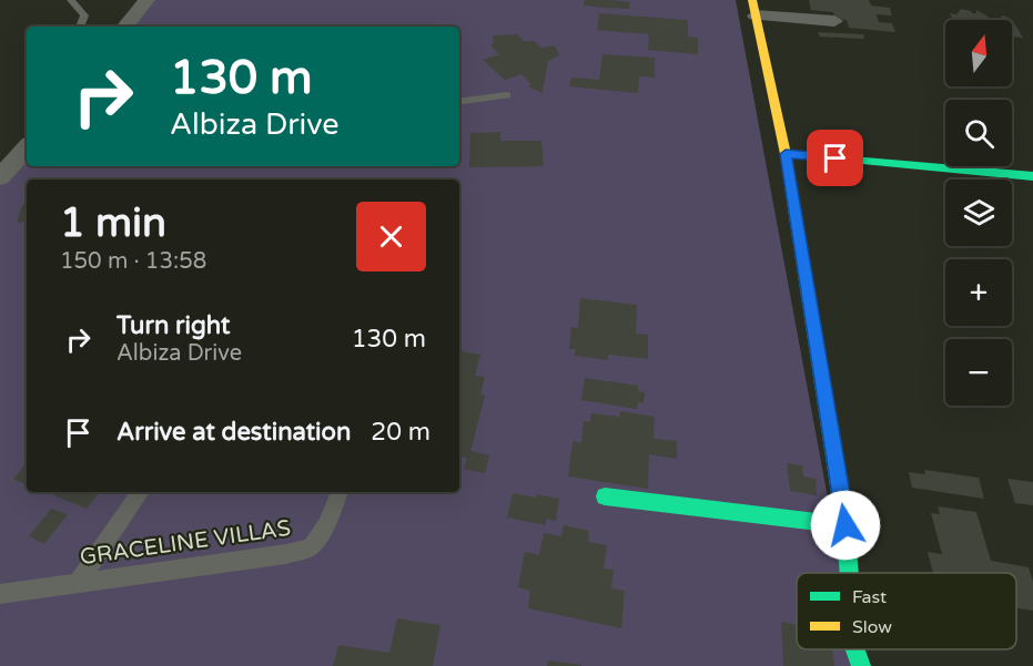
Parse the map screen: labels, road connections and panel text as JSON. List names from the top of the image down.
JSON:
{
  "streets": {
    "lane": ["GRACELINE VILLAS"]
  },
  "legend": ["Fast", "Slow"],
  "north": "top",
  "page": {
    "map_buttons": ["+", "−"],
    "turn": ["130 m", "Albiza Drive"],
    "heading": ["1 min", "150 m · 13:58"],
    "list": [
      {
        "name": "Turn right",
        "note": "Albiza Drive",
        "value": "130 m"
      },
      {
        "name": "Arrive at destination",
        "value": "20 m"
      }
    ]
  }
}
